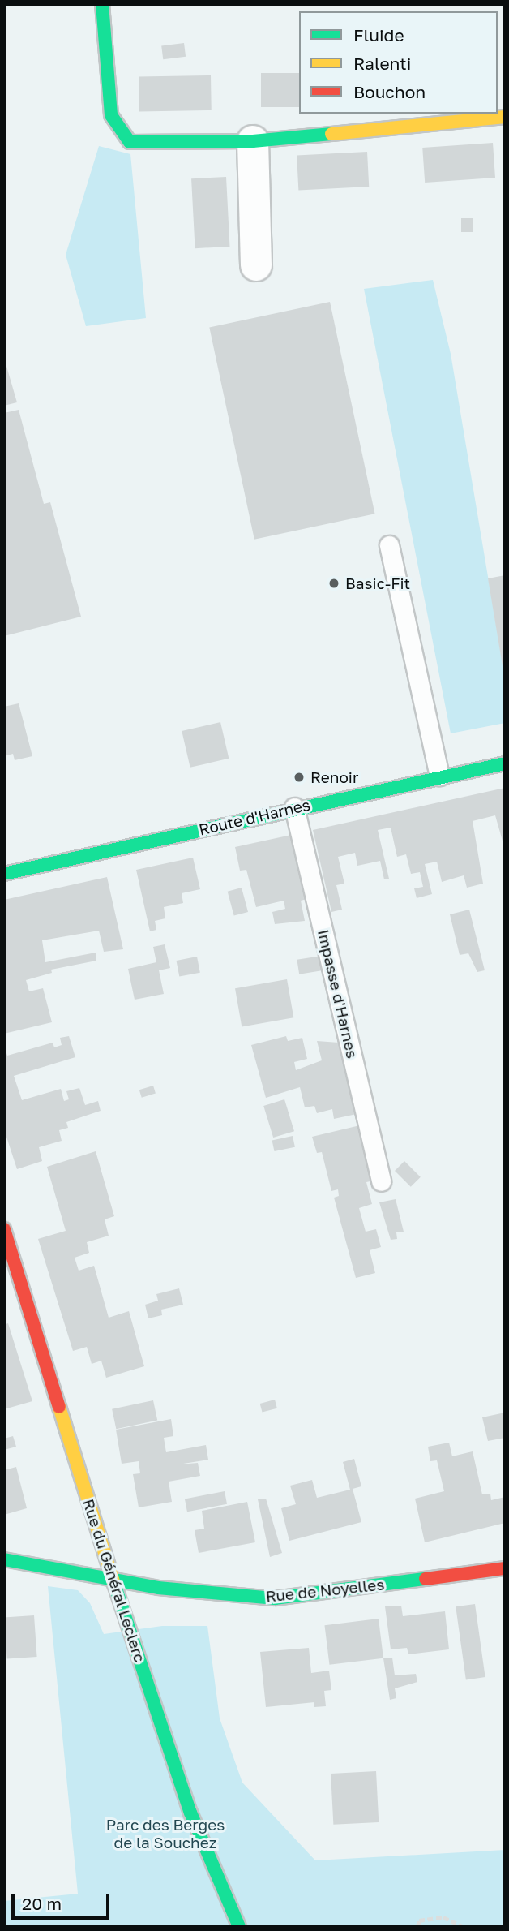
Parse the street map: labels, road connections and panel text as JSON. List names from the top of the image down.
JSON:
{
  "streets": {
    "street": ["Route d'Harnes", "Rue du Général Leclerc", "Rue de Noyelles"],
    "lane": ["Impasse d'Harnes"]
  },
  "crossings": [
    ["Route d'Harnes", "Impasse d'Harnes"],
    ["Rue du Général Leclerc", "Rue de Noyelles"]
  ],
  "parks": ["Parc des Berges de la Souchez"],
  "places": ["Basic-Fit", "Renoir"],
  "legend": ["Fluide", "Ralenti", "Bouchon"],
  "scale_bar": "20 m"
}
